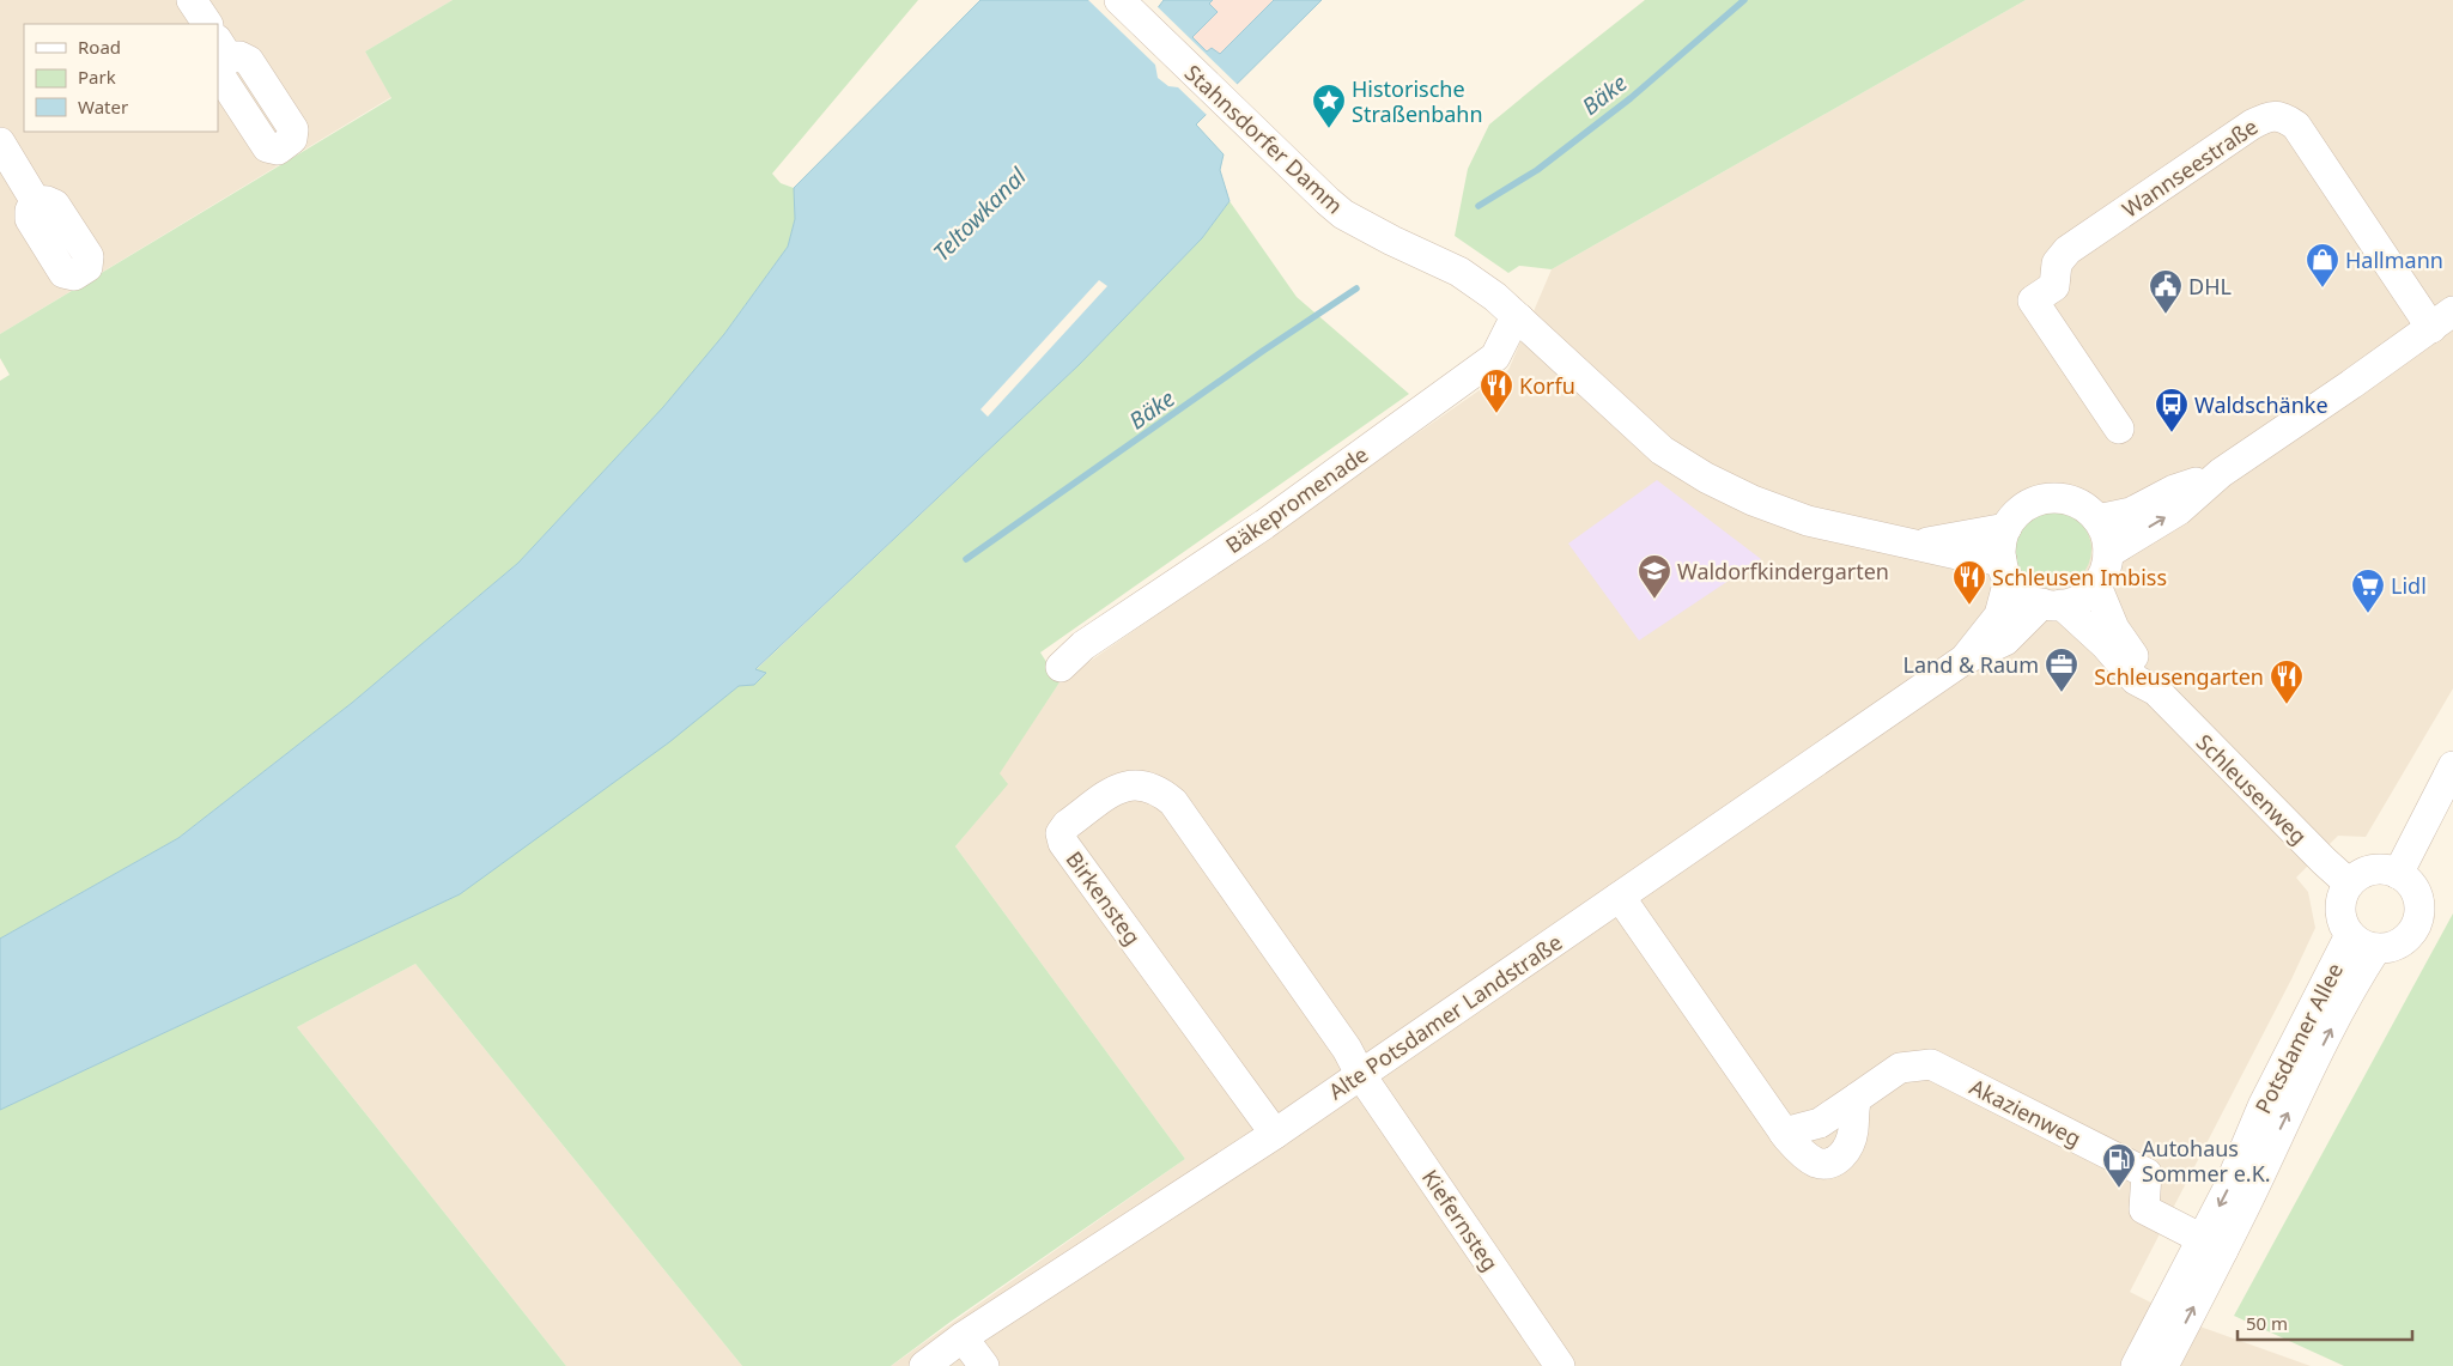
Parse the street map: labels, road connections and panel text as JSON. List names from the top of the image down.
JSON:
{
  "streets": {
    "street": [
      "Stahnsdorfer Damm",
      "Wannseestraße",
      "Bäkepromenade",
      "Schleusenweg",
      "Birkensteg",
      "Alte Potsdamer Landstraße",
      "Potsdamer Allee",
      "Akazienweg",
      "Kiefernsteg"
    ]
  },
  "crossings": [
    ["Stahnsdorfer Damm", "Bäkepromenade"],
    ["Schleusenweg", "Alte Potsdamer Landstraße"],
    ["Schleusenweg", "Potsdamer Allee"],
    ["Birkensteg", "Alte Potsdamer Landstraße"],
    ["Birkensteg", "Kiefernsteg"],
    ["Alte Potsdamer Landstraße", "Kiefernsteg"],
    ["Potsdamer Allee", "Akazienweg"]
  ],
  "water": ["Bäke", "Teltowkanal"],
  "places": {
    "place": ["Historische Straßenbahn"],
    "shop": ["Hallmann"],
    "public building": ["DHL"],
    "restaurant": ["Korfu", "Schleusen Imbiss", "Schleusengarten"],
    "bus stop": ["Waldschänke"],
    "school or university": ["Waldorfkindergarten"],
    "supermarket": ["Lidl"],
    "office": ["Land & Raum"],
    "fuel station": ["Autohaus Sommer e.K."]
  },
  "legend": ["Road", "Park", "Water"],
  "scale_bar": "50 m"
}
